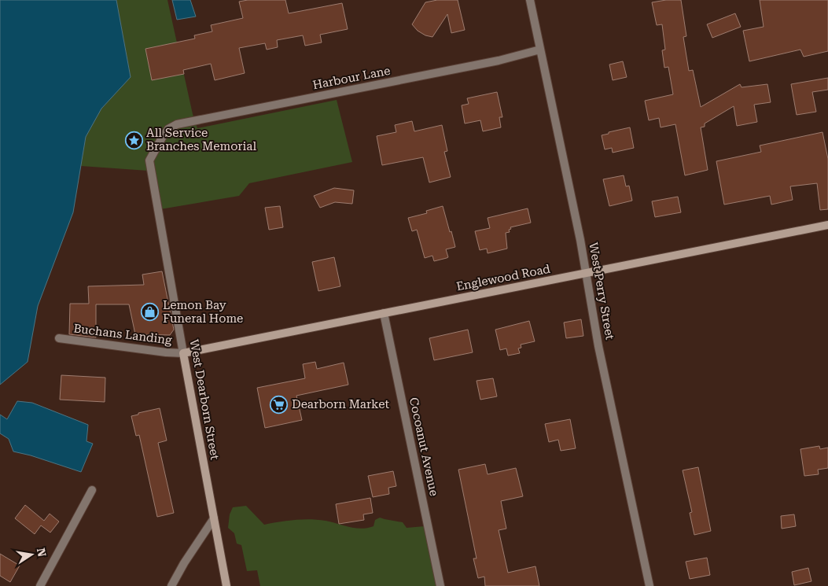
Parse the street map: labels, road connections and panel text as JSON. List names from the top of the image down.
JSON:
{
  "streets": {
    "street": [
      "Harbour Lane",
      "Englewood Road",
      "West Perry Street",
      "Buchans Landing",
      "West Dearborn Street",
      "Cocoanut Avenue"
    ]
  },
  "crossings": [
    ["Harbour Lane", "West Perry Street"],
    ["Harbour Lane", "West Dearborn Street"],
    ["Englewood Road", "West Perry Street"],
    ["Englewood Road", "Buchans Landing"],
    ["Englewood Road", "West Dearborn Street"],
    ["Englewood Road", "Cocoanut Avenue"],
    ["Buchans Landing", "West Dearborn Street"]
  ],
  "places": {
    "place": ["All Service Branches Memorial"],
    "shop": ["Lemon Bay Funeral Home"],
    "supermarket": ["Dearborn Market"]
  },
  "north": "right"
}
